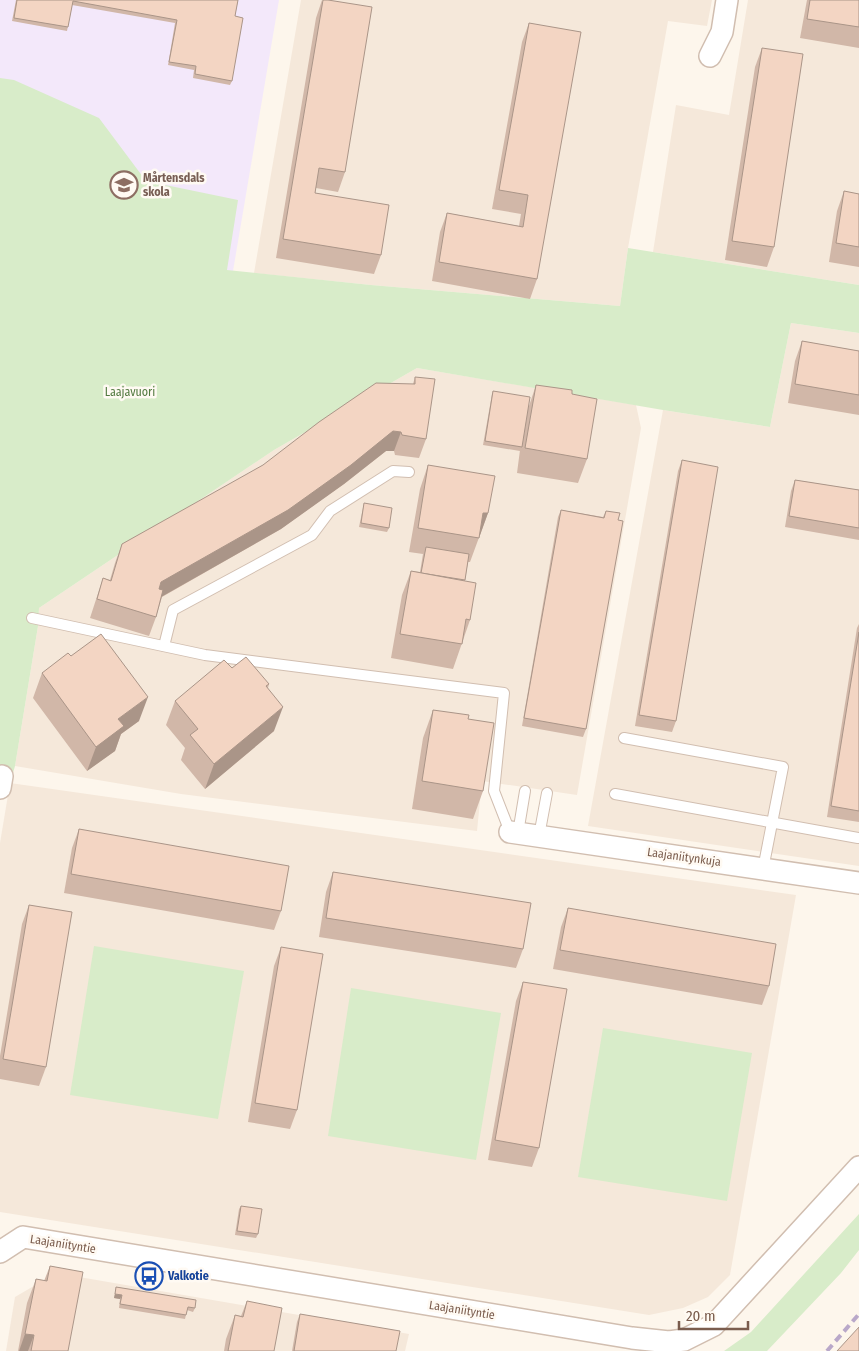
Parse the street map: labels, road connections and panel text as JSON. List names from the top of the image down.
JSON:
{
  "streets": {
    "street": ["Laajaniitynkuja", "Laajaniityntie"]
  },
  "parks": ["Laajavuori"],
  "places": {
    "school or university": ["Mårtensdals skola"],
    "bus stop": ["Valkotie"]
  },
  "scale_bar": "20 m"
}
